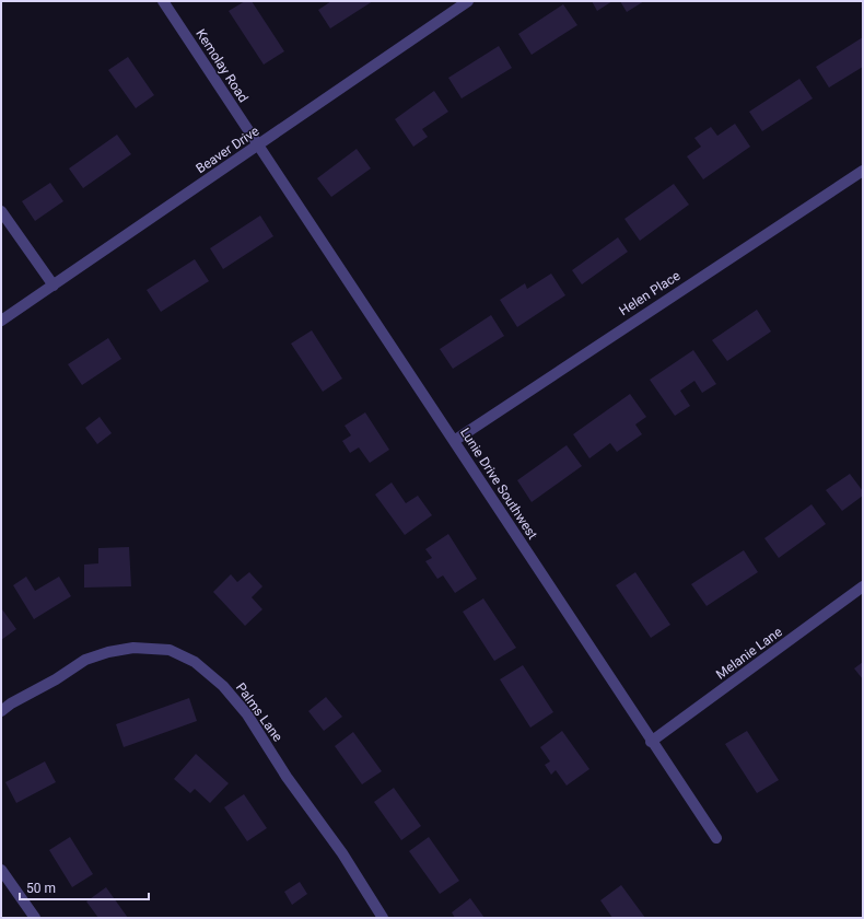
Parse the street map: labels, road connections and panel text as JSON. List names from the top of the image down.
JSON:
{
  "streets": {
    "street": [
      "Kemolay Road",
      "Beaver Drive",
      "Helen Place",
      "Lunie Drive Southwest",
      "Melanie Lane",
      "Palms Lane"
    ]
  },
  "crossings": [
    ["Kemolay Road", "Beaver Drive"],
    ["Kemolay Road", "Lunie Drive Southwest"],
    ["Beaver Drive", "Lunie Drive Southwest"],
    ["Helen Place", "Lunie Drive Southwest"],
    ["Lunie Drive Southwest", "Melanie Lane"]
  ],
  "scale_bar": "50 m"
}
